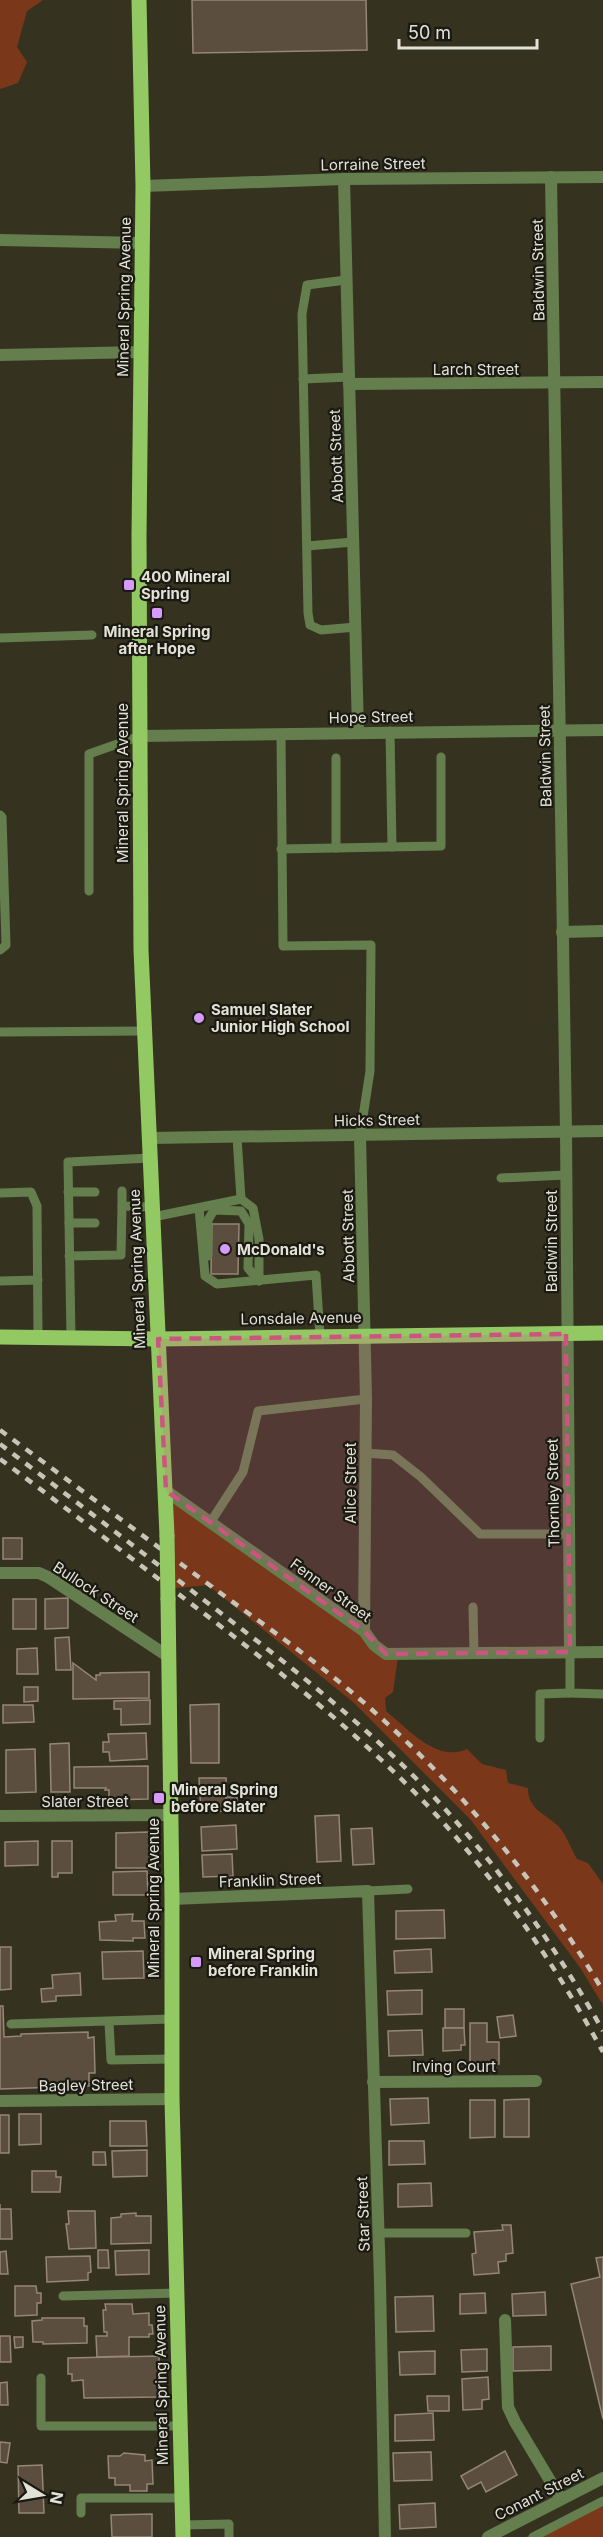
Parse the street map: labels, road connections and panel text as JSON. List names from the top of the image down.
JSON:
{
  "streets": {
    "main road": ["Mineral Spring Avenue", "Lonsdale Avenue"],
    "street": [
      "Lorraine Street",
      "Baldwin Street",
      "Larch Street",
      "Abbott Street",
      "Hope Street",
      "Hicks Street",
      "Alice Street",
      "Thornley Street",
      "Fenner Street",
      "Bullock Street",
      "Slater Street",
      "Franklin Street",
      "Irving Court",
      "Bagley Street",
      "Star Street",
      "Conant Street"
    ]
  },
  "crossings": [
    ["Lorraine Street", "Baldwin Street"],
    ["Lorraine Street", "Mineral Spring Avenue"],
    ["Lorraine Street", "Abbott Street"],
    ["Baldwin Street", "Larch Street"],
    ["Baldwin Street", "Hope Street"],
    ["Baldwin Street", "Hicks Street"],
    ["Baldwin Street", "Lonsdale Avenue"],
    ["Baldwin Street", "Thornley Street"],
    ["Mineral Spring Avenue", "Hope Street"],
    ["Mineral Spring Avenue", "Hicks Street"],
    ["Mineral Spring Avenue", "Lonsdale Avenue"],
    ["Mineral Spring Avenue", "Fenner Street"],
    ["Mineral Spring Avenue", "Bullock Street"],
    ["Mineral Spring Avenue", "Slater Street"],
    ["Mineral Spring Avenue", "Franklin Street"],
    ["Mineral Spring Avenue", "Bagley Street"],
    ["Larch Street", "Abbott Street"],
    ["Abbott Street", "Hope Street"],
    ["Abbott Street", "Hicks Street"],
    ["Abbott Street", "Lonsdale Avenue"],
    ["Abbott Street", "Alice Street"],
    ["Lonsdale Avenue", "Alice Street"],
    ["Lonsdale Avenue", "Thornley Street"],
    ["Alice Street", "Fenner Street"],
    ["Thornley Street", "Fenner Street"],
    ["Franklin Street", "Star Street"],
    ["Irving Court", "Star Street"]
  ],
  "places": {
    "transit": [
      "400 Mineral Spring",
      "Mineral Spring after Hope",
      "Mineral Spring before Slater",
      "Mineral Spring before Franklin"
    ],
    "other": ["Samuel Slater Junior High School", "McDonald's"]
  },
  "scale_bar": "50 m",
  "north": "right"
}
